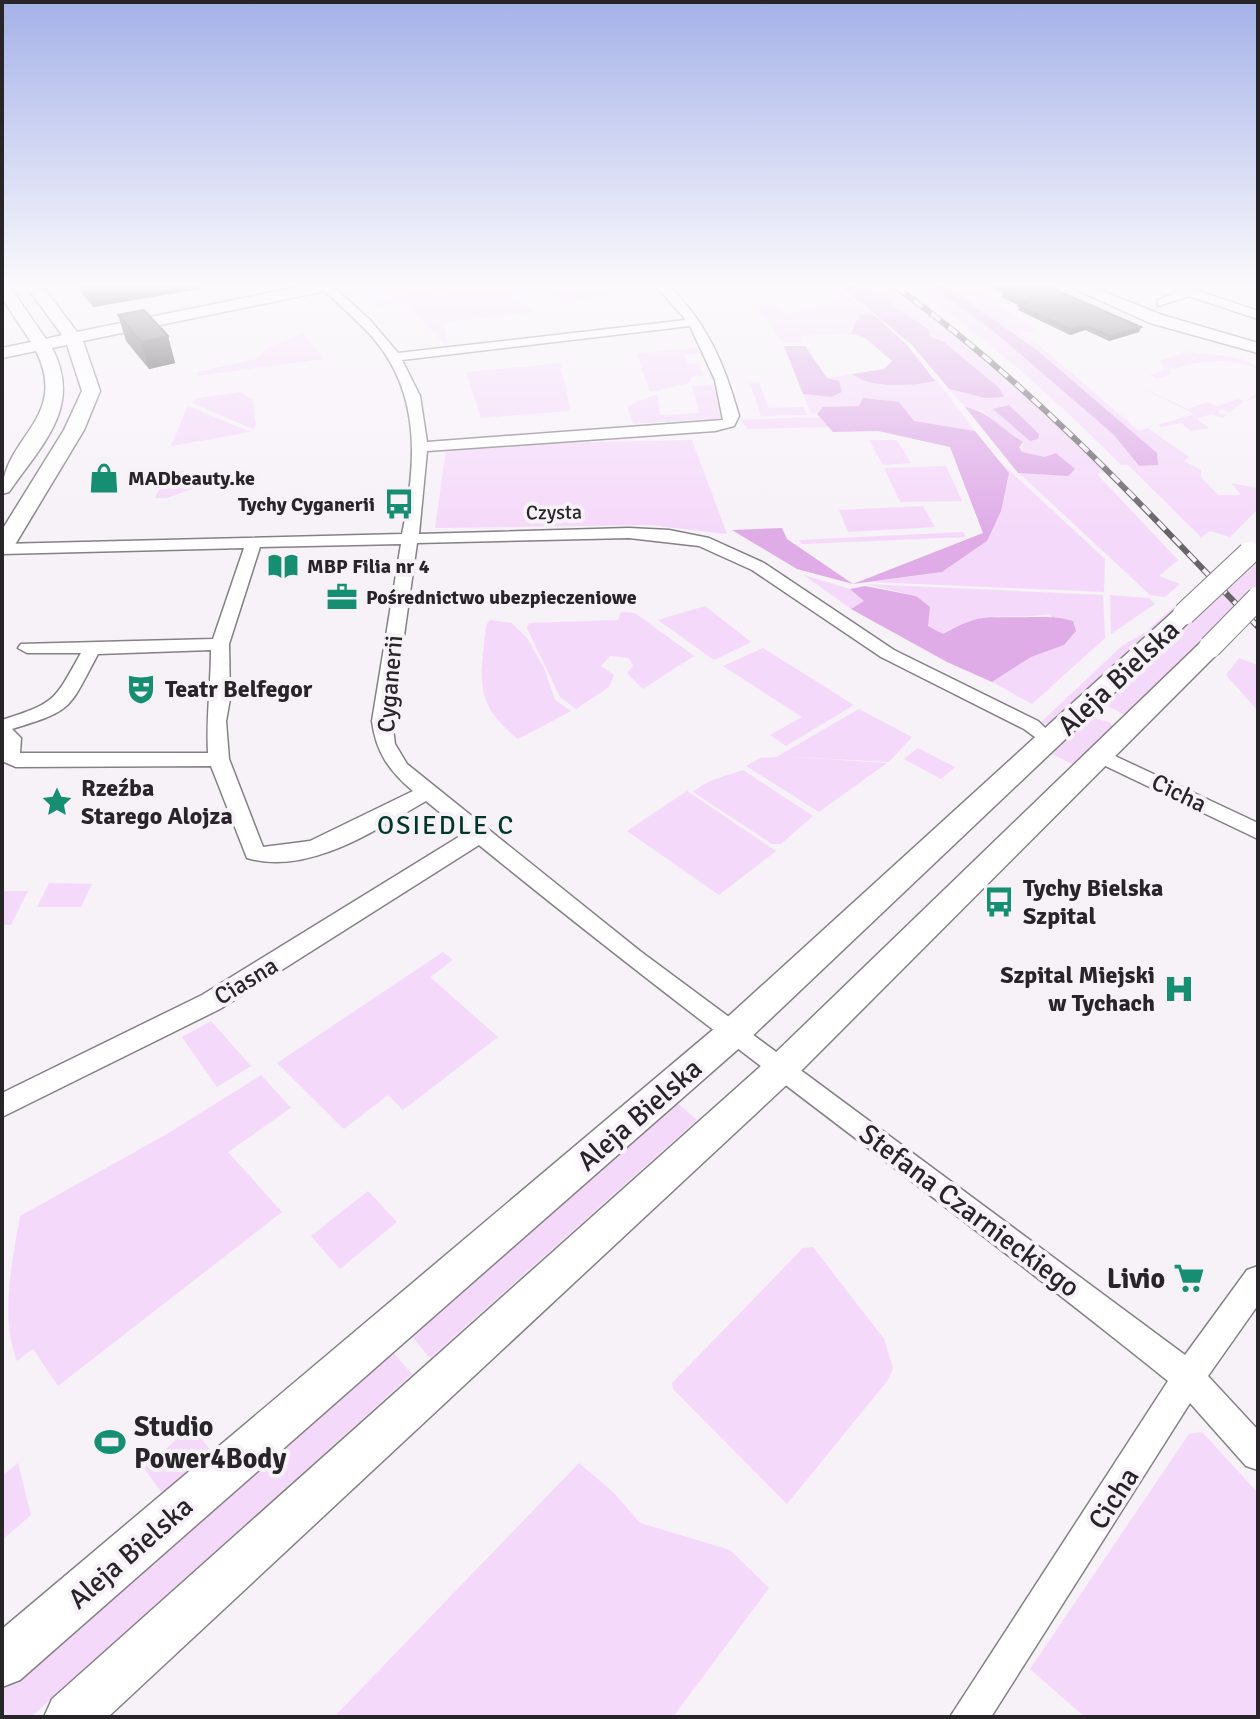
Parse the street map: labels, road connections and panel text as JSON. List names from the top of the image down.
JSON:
{
  "streets": {
    "main road": ["Aleja Bielska"],
    "street": [
      "Czysta",
      "Cyganerii",
      "Cicha",
      "Ciasna",
      "Stefana Czarnieckiego"
    ]
  },
  "crossings": [
    ["Czysta", "Aleja Bielska"],
    ["Czysta", "Cyganerii"],
    ["Aleja Bielska", "Cyganerii"],
    ["Aleja Bielska", "Cicha"],
    ["Aleja Bielska", "Stefana Czarnieckiego"],
    ["Cyganerii", "Ciasna"],
    ["Cyganerii", "Stefana Czarnieckiego"],
    ["Cicha", "Stefana Czarnieckiego"]
  ],
  "districts": ["OSIEDLE C"],
  "places": {
    "shop": ["MADbeauty.ke"],
    "bus stop": ["Tychy Cyganerii", "Tychy Bielska Szpital"],
    "library": ["MBP Filia nr 4"],
    "office": ["Pośrednictwo ubezpieczeniowe"],
    "theatre": ["Teatr Belfegor"],
    "place": ["Rzeźba Starego Alojza"],
    "hospital": ["Szpital Miejski w Tychach"],
    "supermarket": ["Livio"],
    "sports": ["Studio Power4Body"]
  }
}
